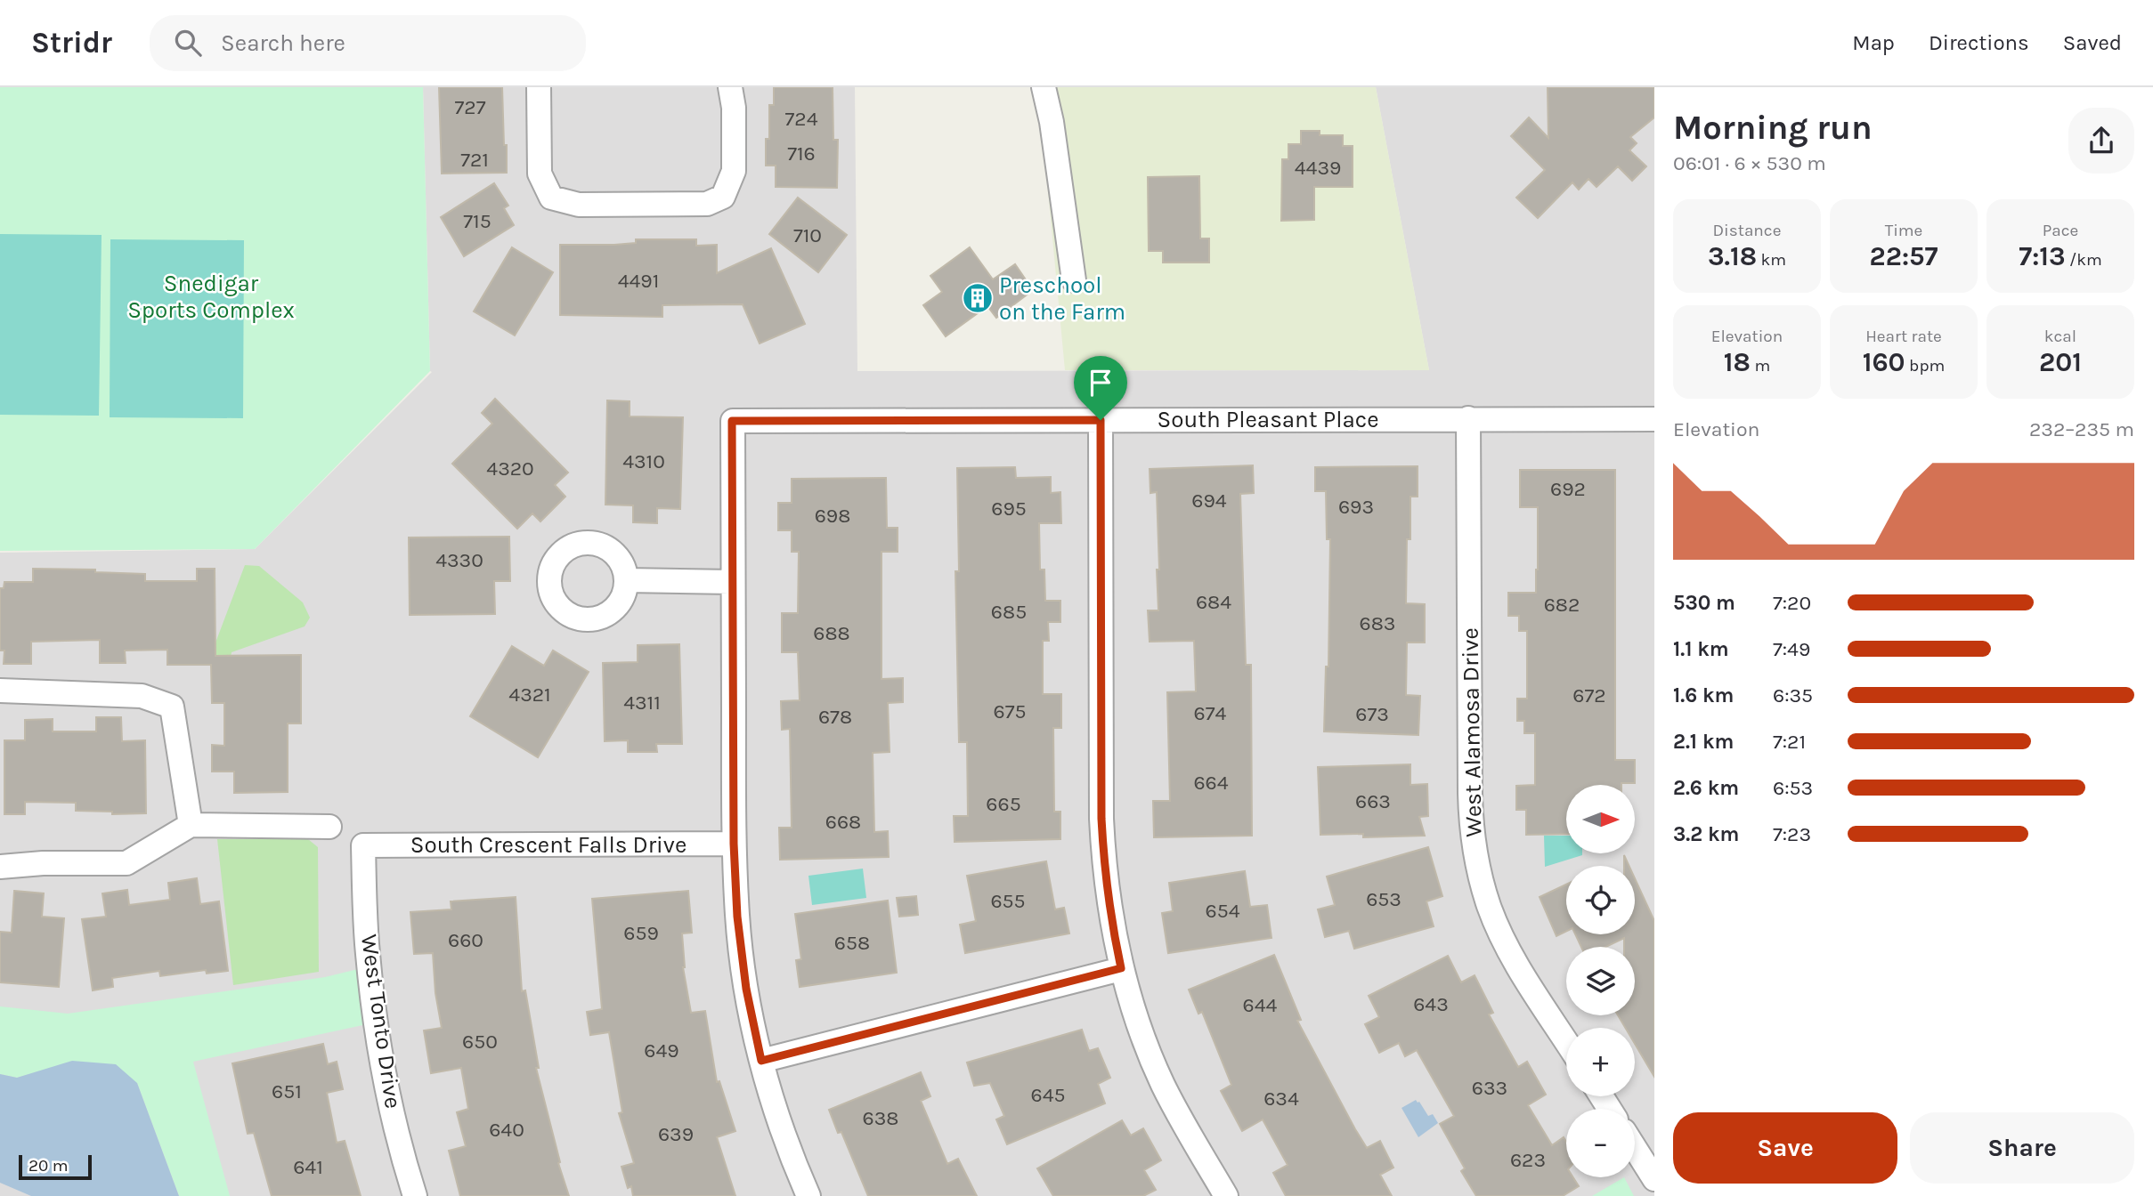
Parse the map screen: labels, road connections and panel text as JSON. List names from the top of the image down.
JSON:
{
  "streets": {
    "street": [
      "South Pleasant Place",
      "West Alamosa Drive",
      "South Crescent Falls Drive",
      "West Tonto Drive"
    ]
  },
  "crossings": [
    ["South Pleasant Place", "West Alamosa Drive"],
    ["South Crescent Falls Drive", "West Tonto Drive"]
  ],
  "parks": ["Snedigar Sports Complex"],
  "places": {
    "building": ["Preschool on the Farm"]
  },
  "house_numbers": [
    "727",
    "724",
    "716",
    "721",
    "4439",
    "715",
    "710",
    "4491",
    "4310",
    "4320",
    "692",
    "694",
    "693",
    "695",
    "698",
    "4330",
    "684",
    "682",
    "685",
    "683",
    "688",
    "4321",
    "672",
    "4311",
    "675",
    "674",
    "673",
    "678",
    "664",
    "663",
    "665",
    "668",
    "653",
    "655",
    "654",
    "659",
    "660",
    "658",
    "643",
    "644",
    "650",
    "649",
    "633",
    "651",
    "645",
    "634",
    "638",
    "640",
    "639",
    "623",
    "641"
  ],
  "scale_bar": "20 m",
  "north": "right",
  "page": {
    "header": "Stridr",
    "search": "Search here",
    "nav": ["Map", "Directions", "Saved"],
    "heading": ["Morning run", "06:01 · 6 × 530 m"],
    "stats": [
      ["Distance", "3.18 km"],
      ["Time", "22:57"],
      ["Pace", "7:13 /km"],
      ["Elevation", "18 m"],
      ["Heart rate", "160 bpm"],
      ["kcal", "201"]
    ],
    "chart": ["Elevation", "232–235 m"],
    "list": [
      {
        "name": "530 m",
        "note": "7:20"
      },
      {
        "name": "1.1 km",
        "note": "7:49"
      },
      {
        "name": "1.6 km",
        "note": "6:35"
      },
      {
        "name": "2.1 km",
        "note": "7:21"
      },
      {
        "name": "2.6 km",
        "note": "6:53"
      },
      {
        "name": "3.2 km",
        "note": "7:23"
      }
    ],
    "map_buttons": ["+", "−"],
    "buttons": ["Save", "Share"],
    "scale": "20 m"
  }
}
